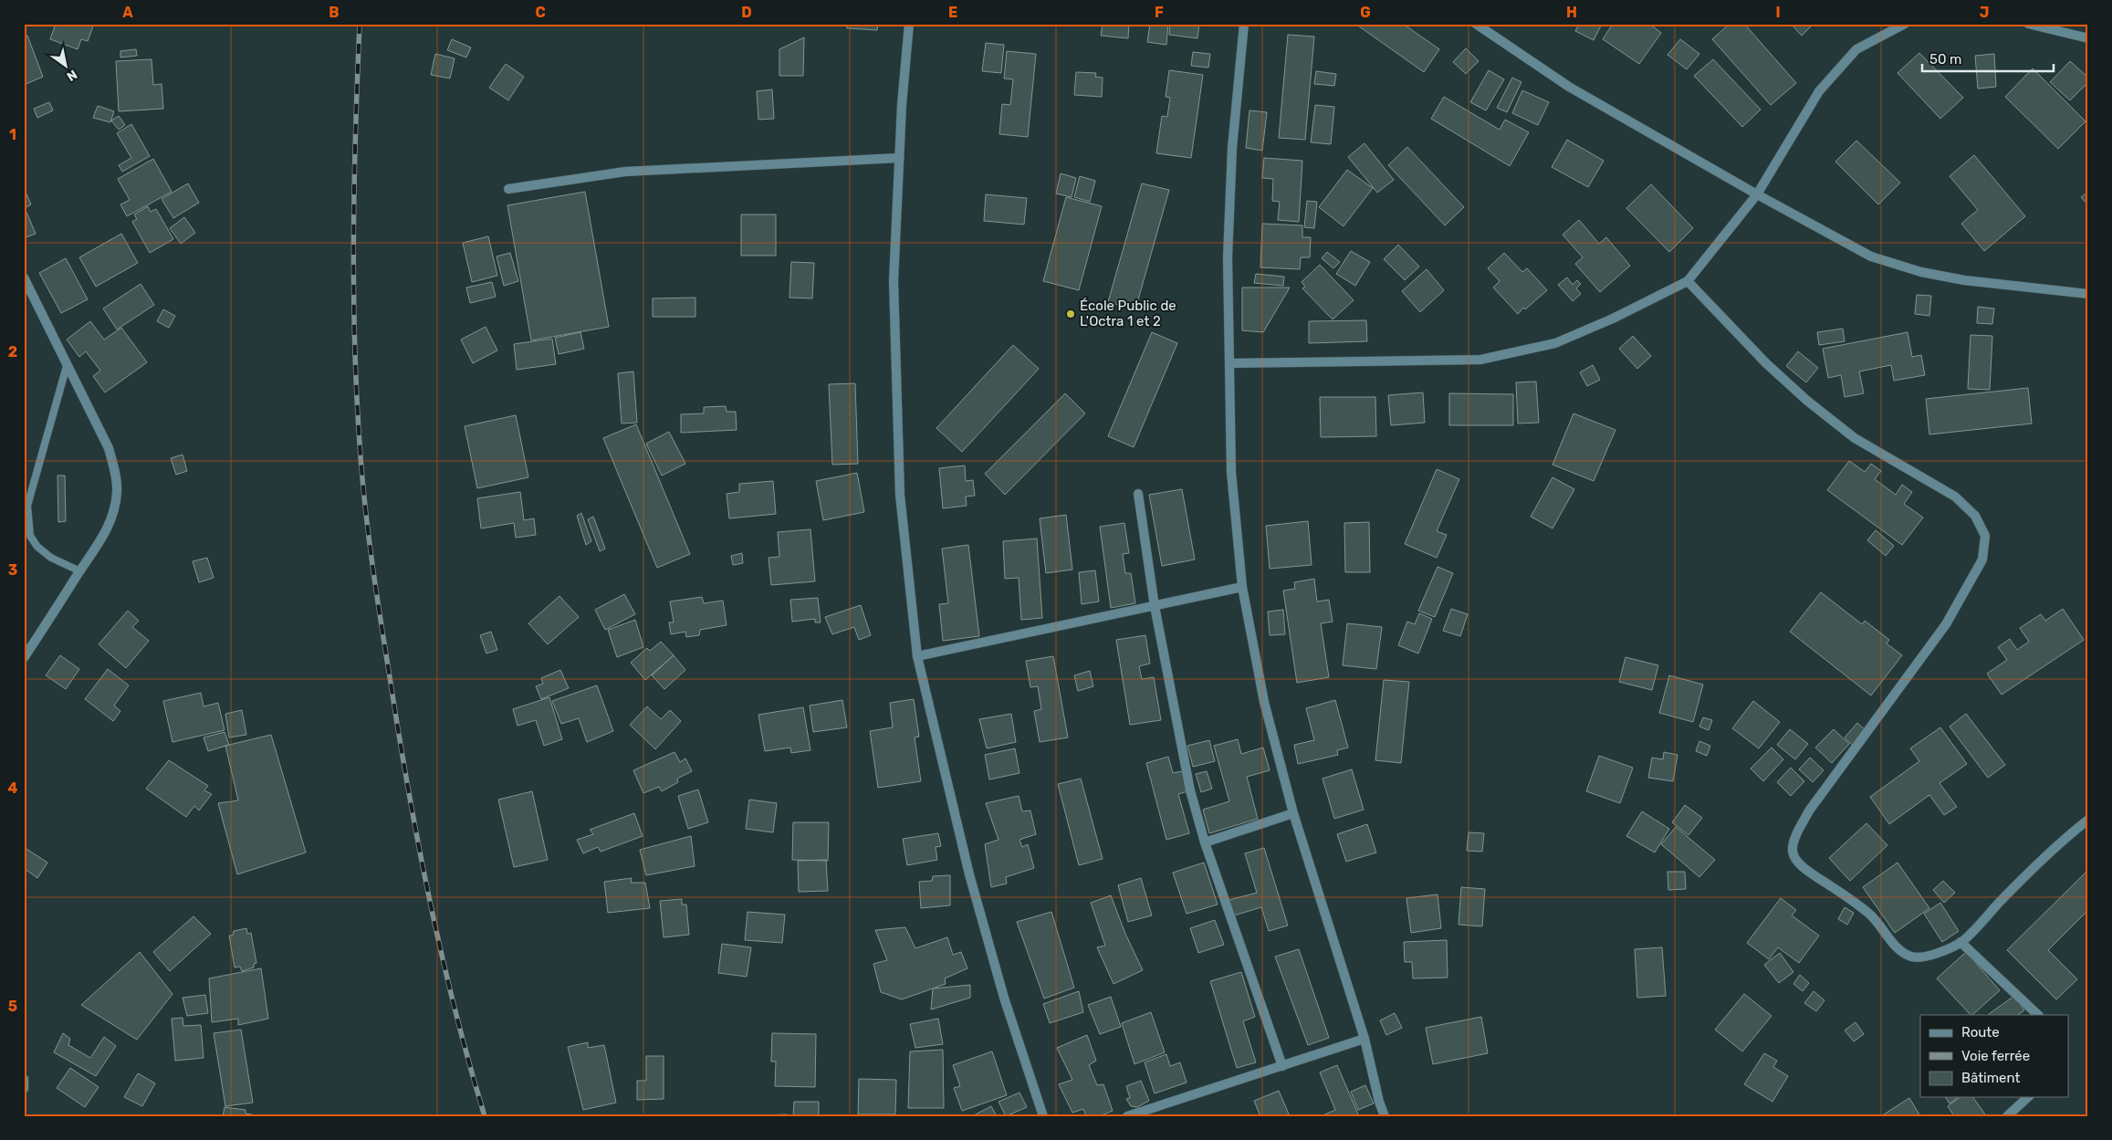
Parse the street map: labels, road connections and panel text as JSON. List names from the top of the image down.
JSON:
{
  "places": ["École Public de L'Octra 1 et 2"],
  "legend": ["Route", "Voie ferrée", "Bâtiment"],
  "scale_bar": "50 m",
  "north": "bottom right",
  "grid": {
    "columns": [
      "A",
      "B",
      "C",
      "D",
      "E",
      "F",
      "G",
      "H",
      "I",
      "J"
    ],
    "rows": [
      "1",
      "2",
      "3",
      "4",
      "5"
    ]
  }
}
